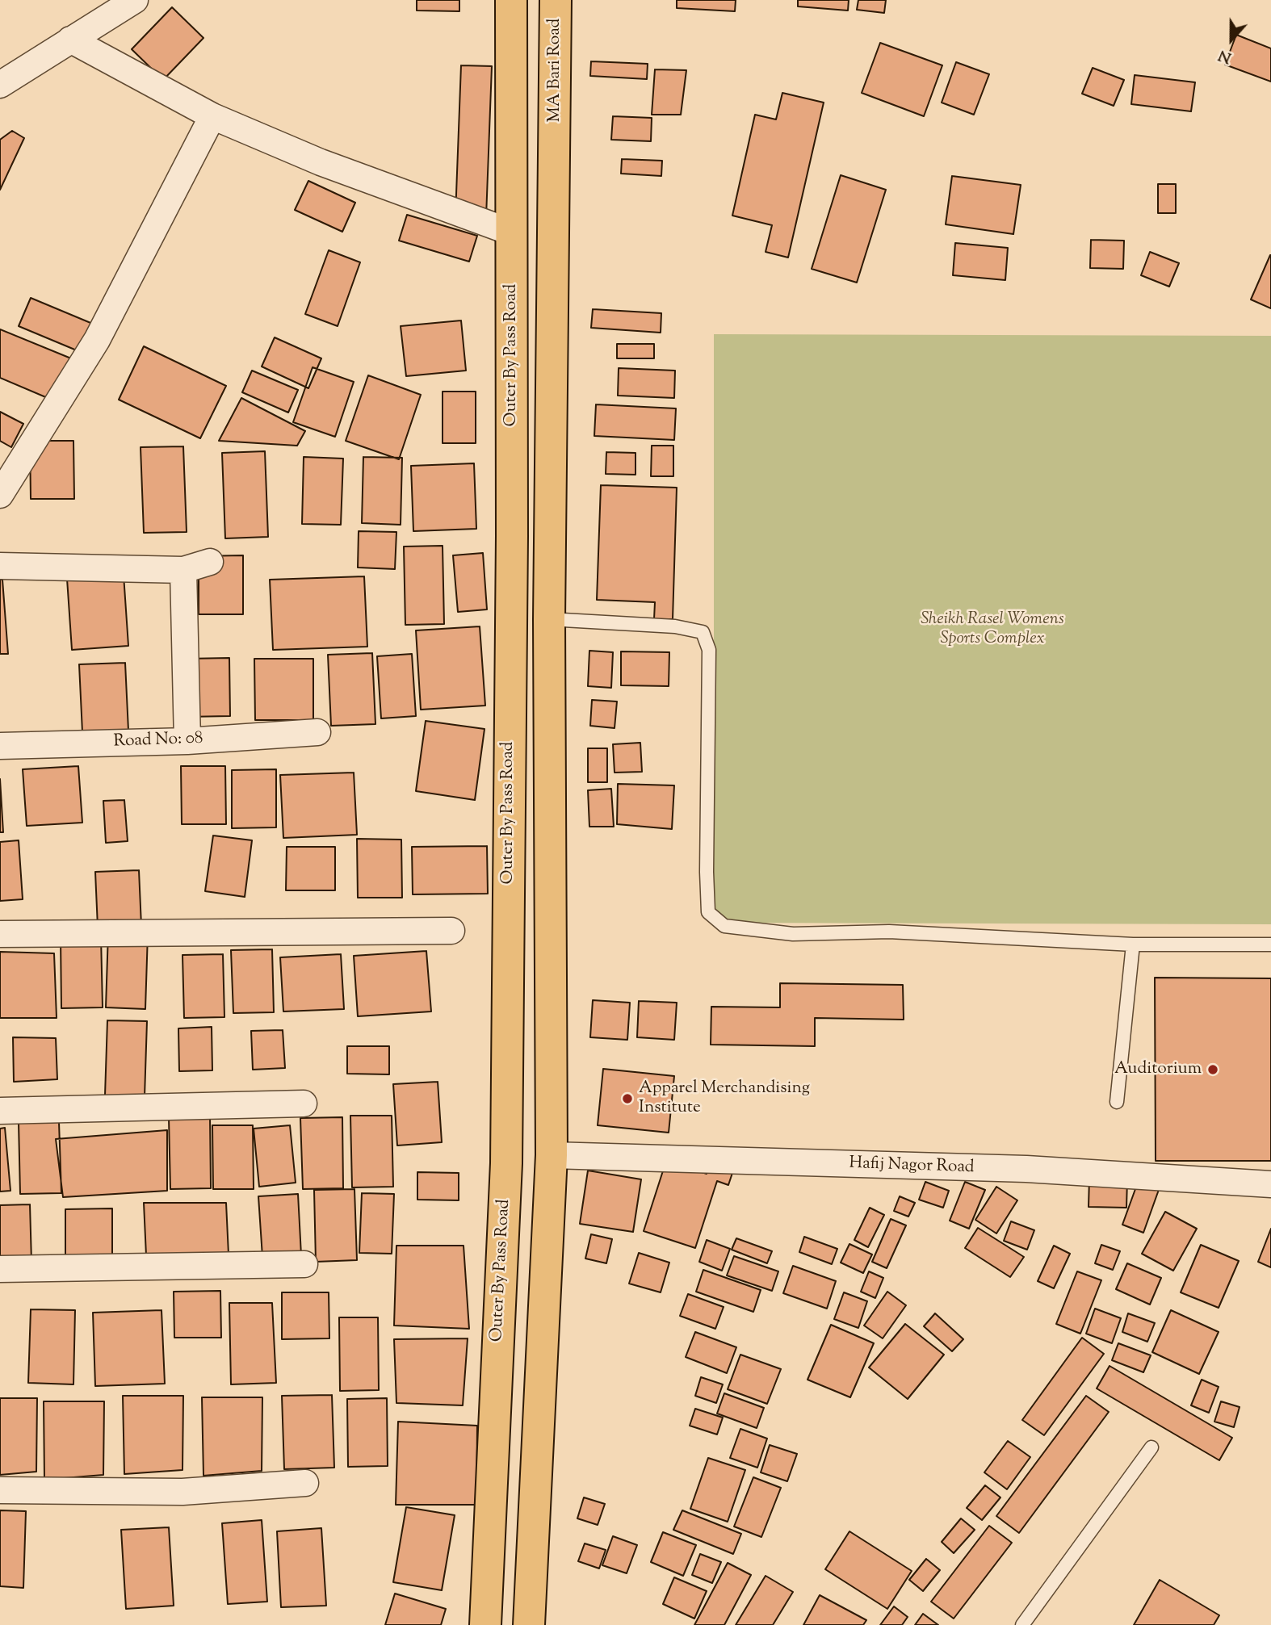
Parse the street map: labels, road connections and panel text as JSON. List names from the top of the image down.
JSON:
{
  "streets": {
    "main road": ["MA Bari Road", "Outer By Pass Road"],
    "street": ["Road No: 08", "Hafij Nagor Road"]
  },
  "parks": ["Sheikh Rasel Womens Sports Complex"],
  "places": ["Auditorium", "Apparel Merchandising Institute"],
  "north": "bottom"
}
